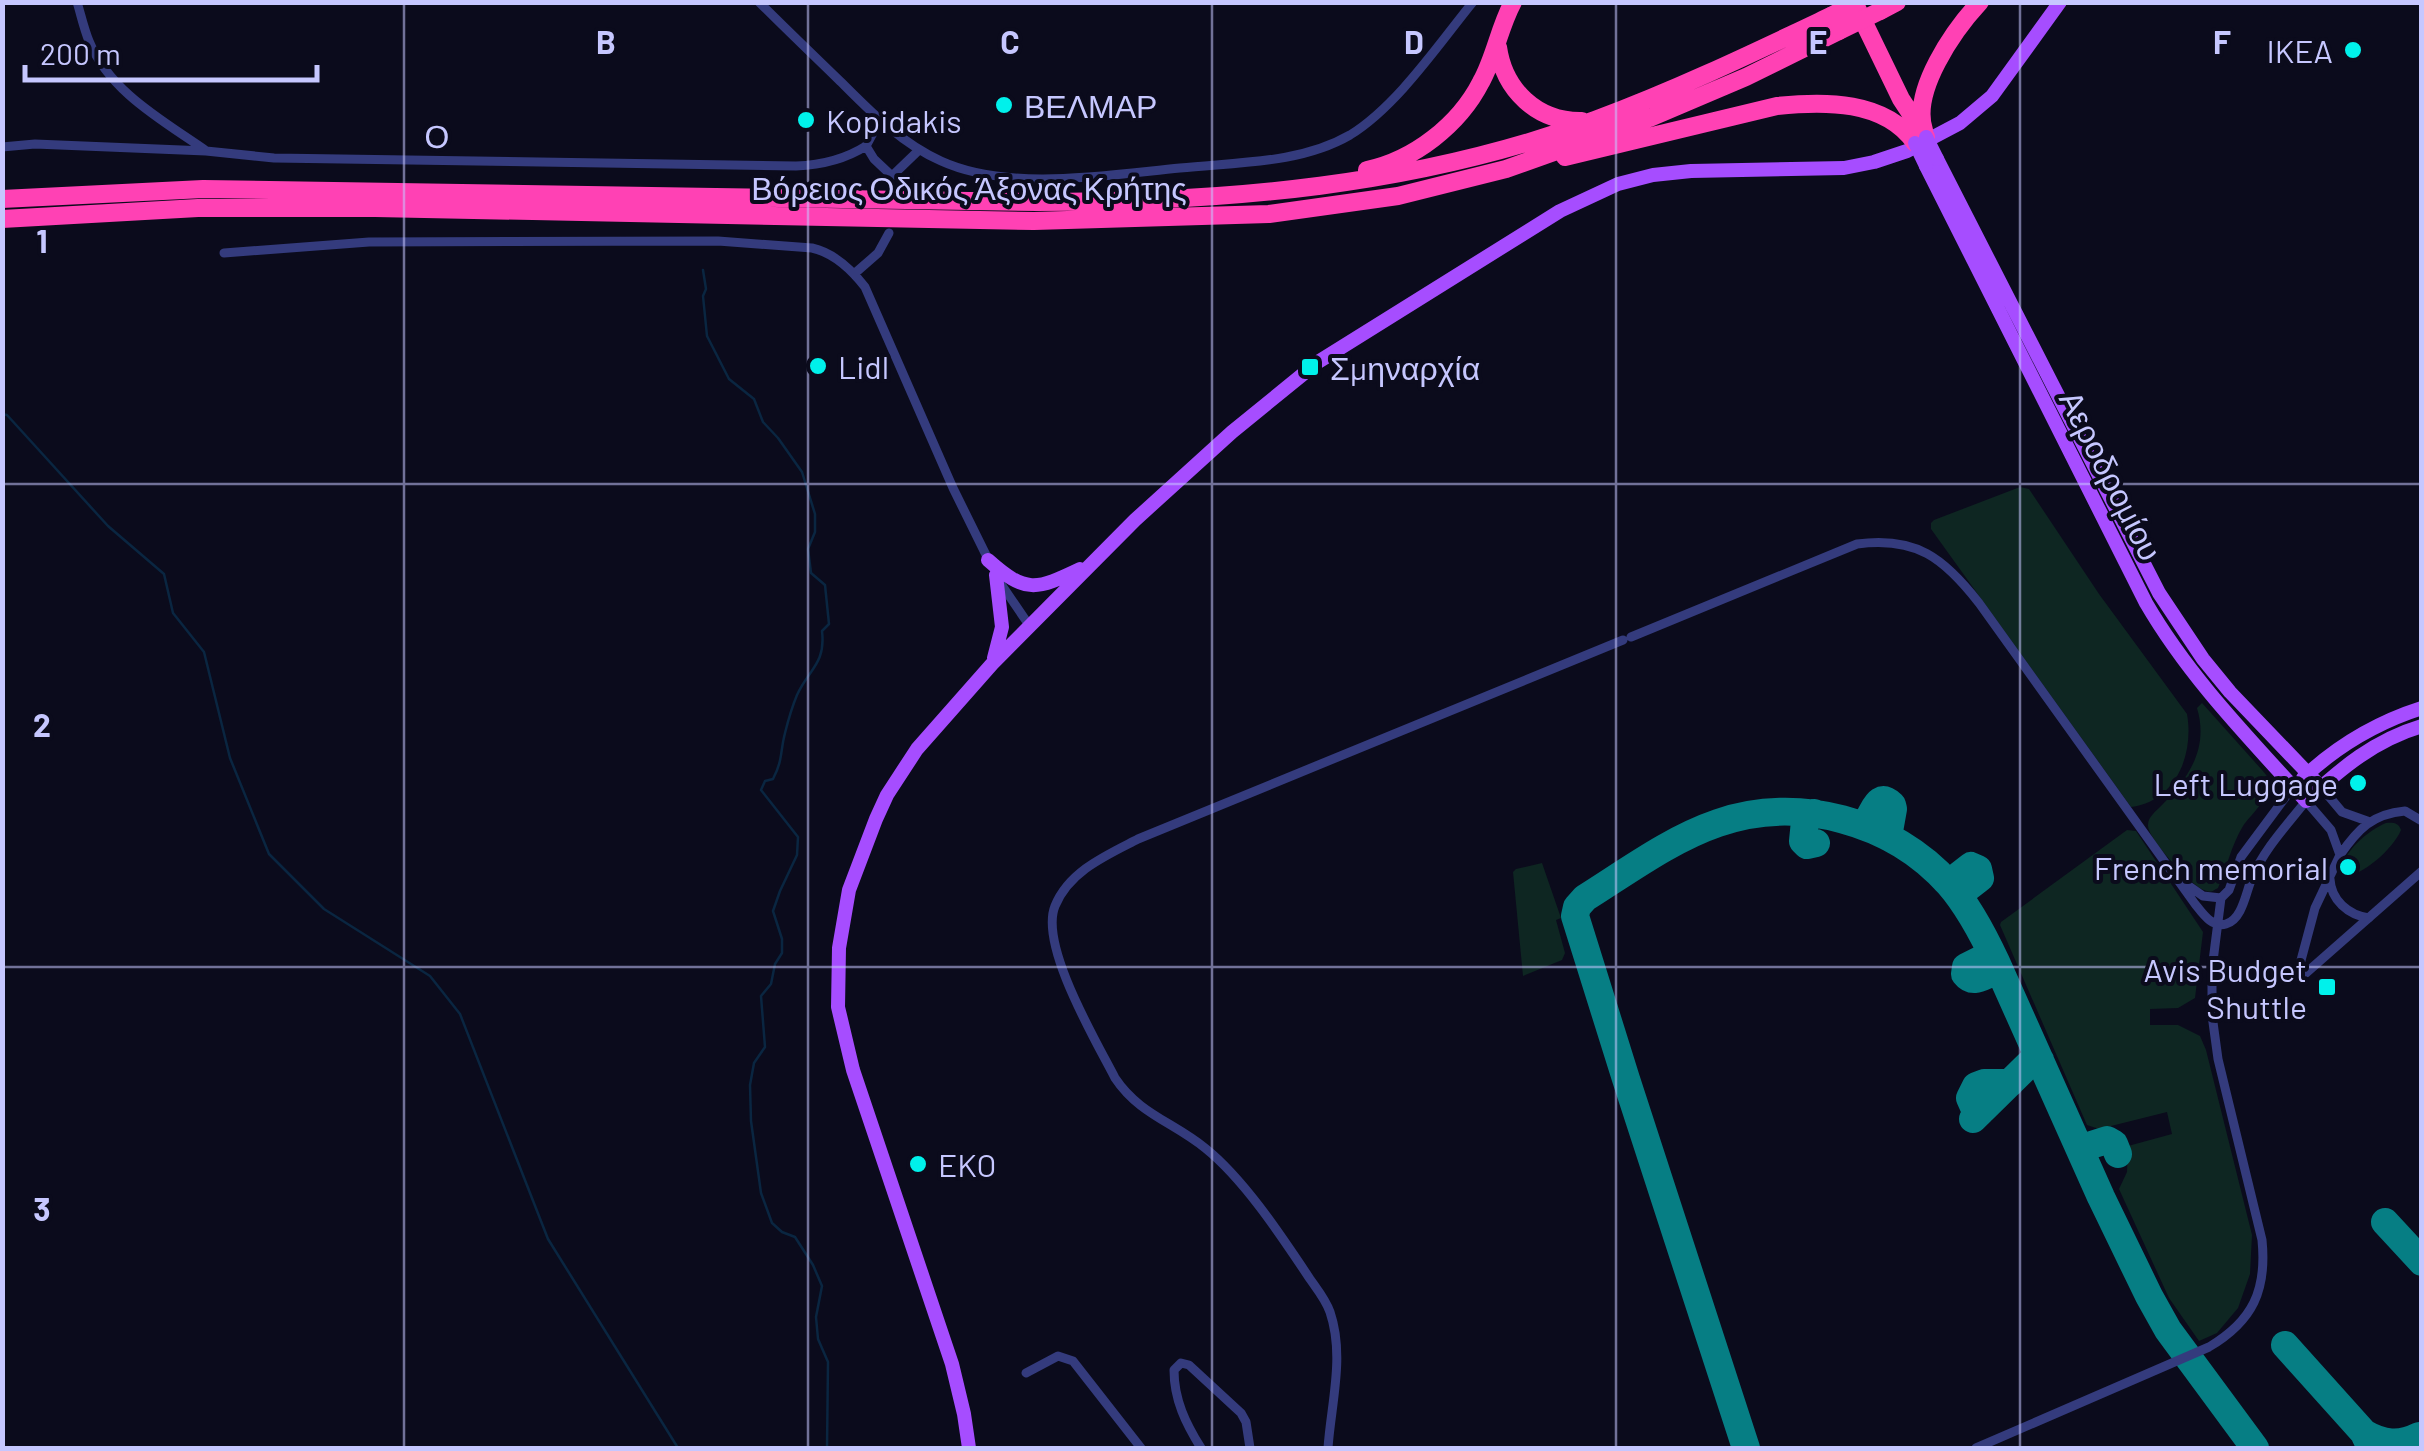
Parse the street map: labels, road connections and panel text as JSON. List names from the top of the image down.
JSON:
{
  "streets": {
    "highway": ["Βόρειος Οδικός Άξονας Κρήτης"],
    "main road": ["Αεροδρομίου"],
    "street": ["Ο"]
  },
  "places": {
    "other": [
      "IKEA",
      "ΒΕΛΜΑΡ",
      "Kopidakis",
      "Lidl",
      "Left Luggage",
      "French memorial",
      "EKO"
    ],
    "transit": ["Σμηναρχία", "Avis Budget Shuttle"]
  },
  "scale_bar": "200 m",
  "grid": {
    "columns": [
      "B",
      "C",
      "D",
      "E",
      "F"
    ],
    "rows": ["1", "2", "3"]
  }
}
